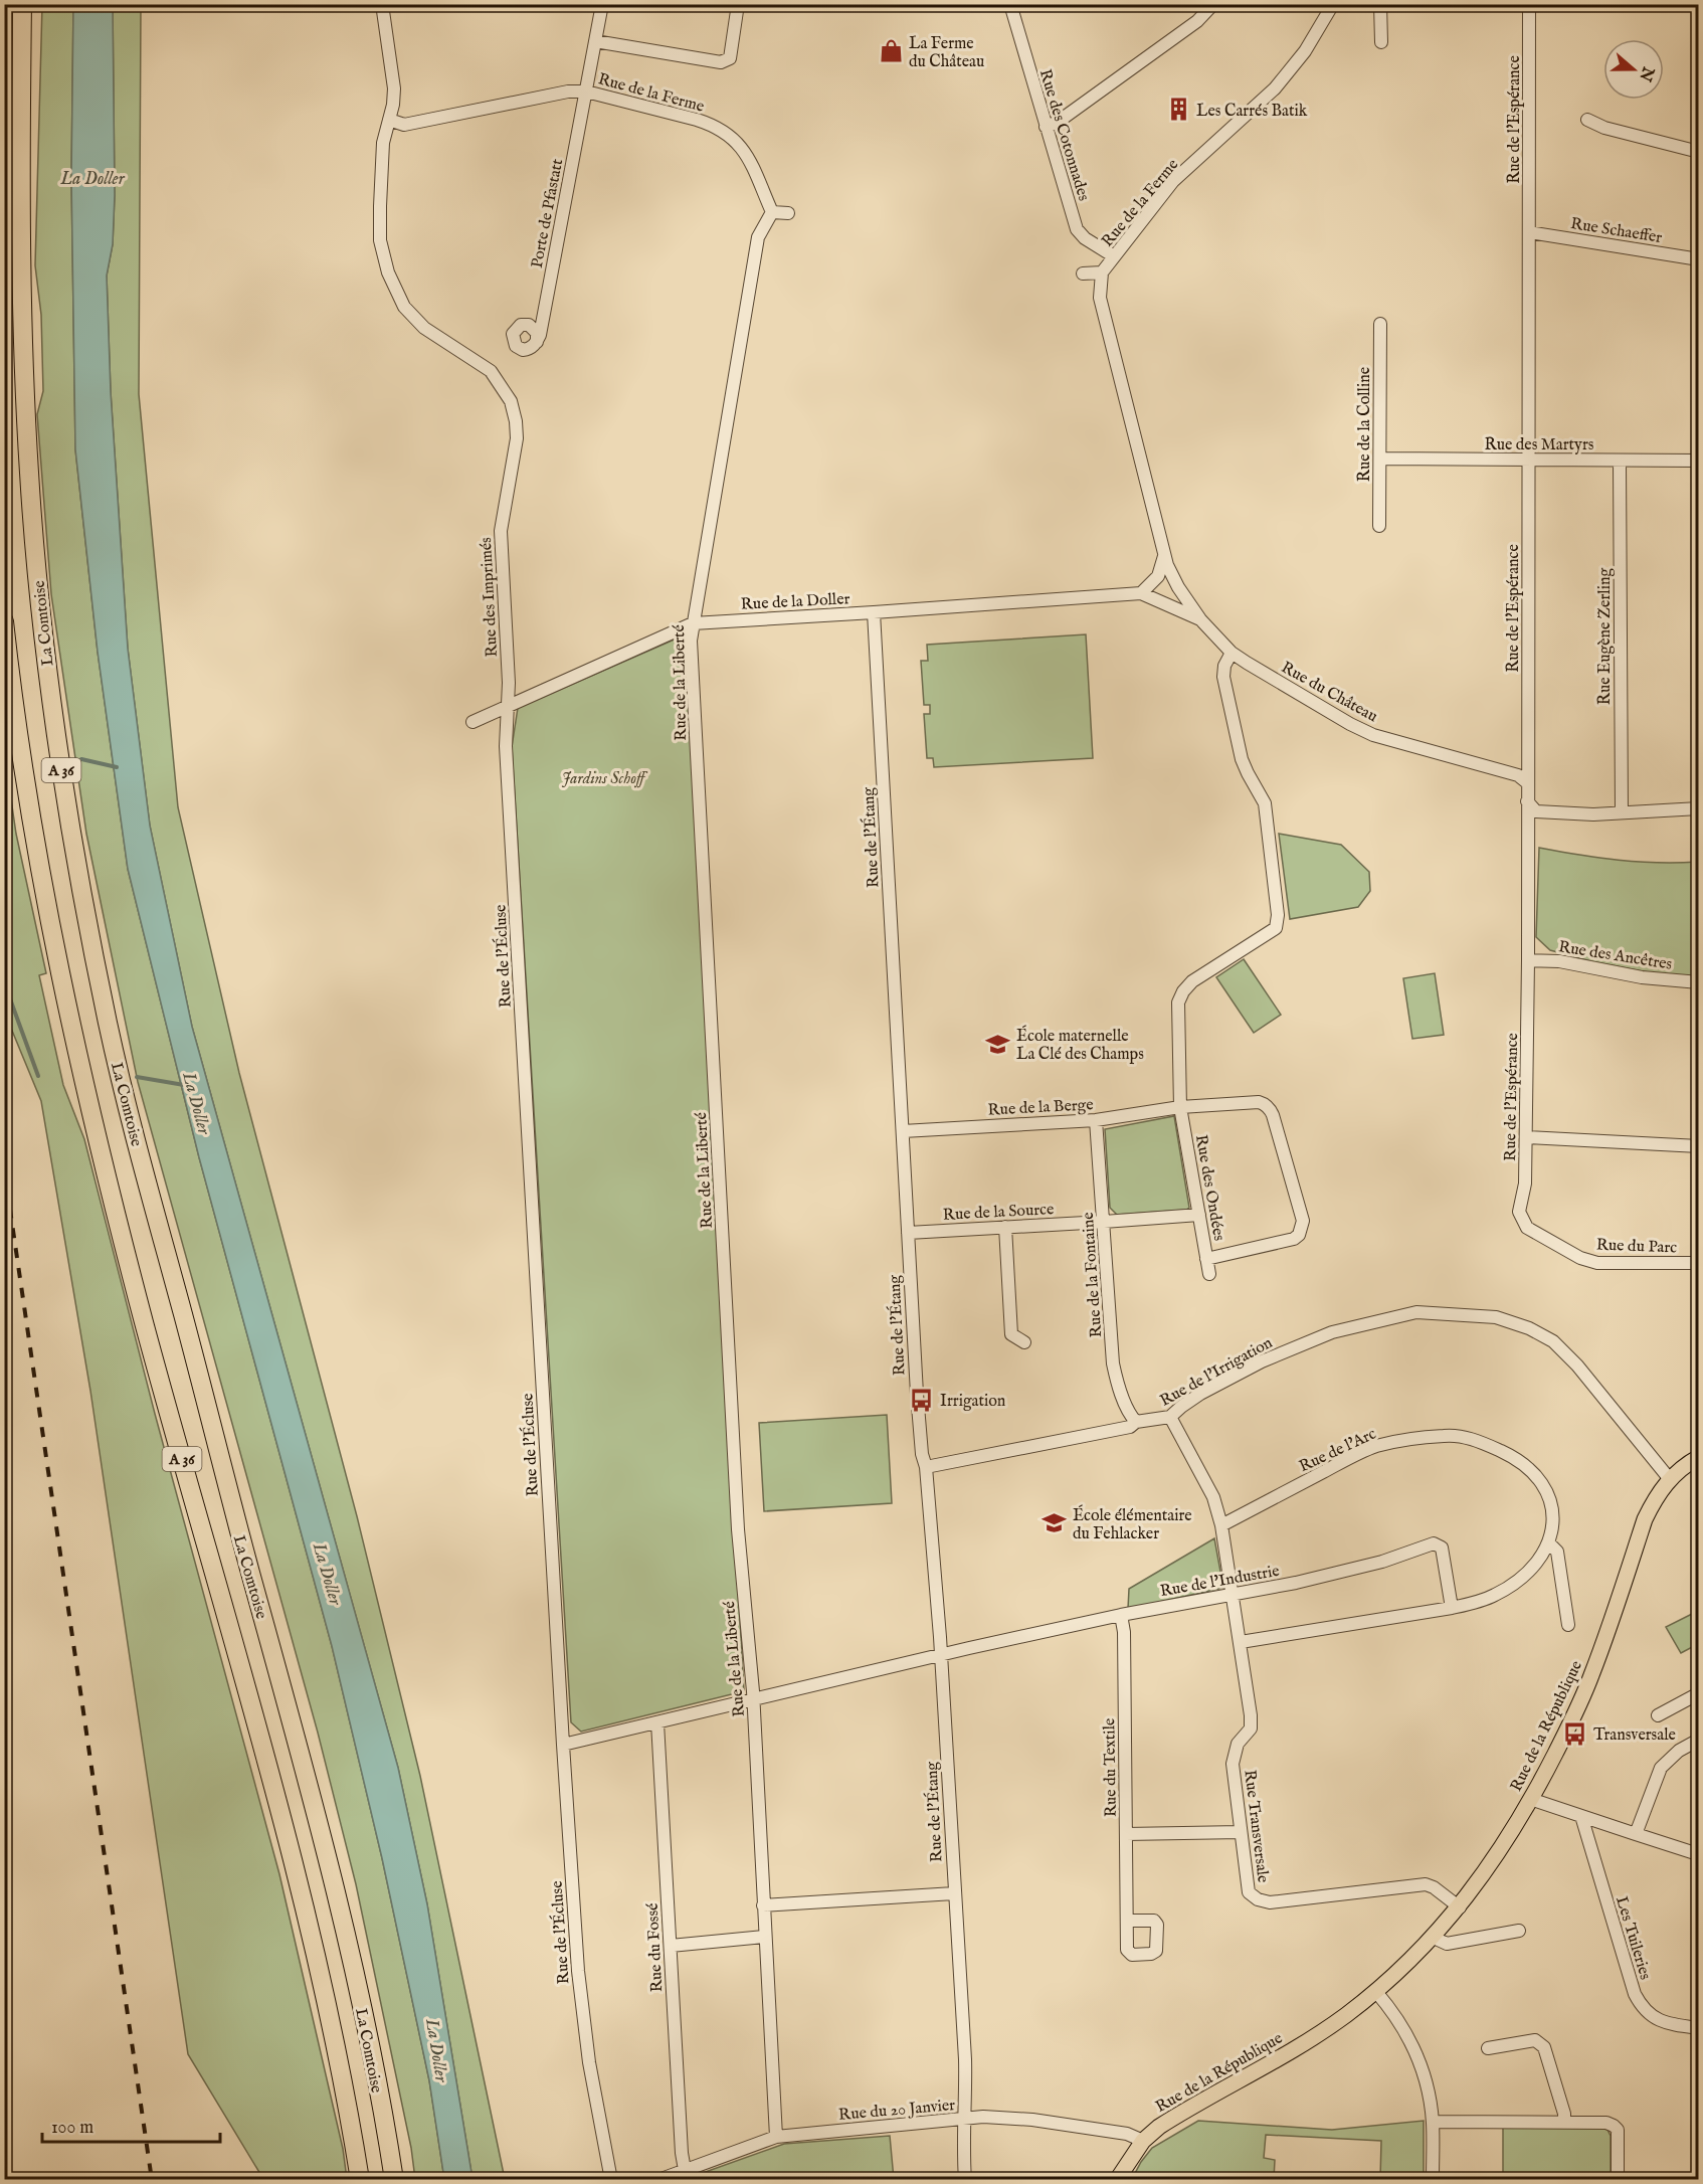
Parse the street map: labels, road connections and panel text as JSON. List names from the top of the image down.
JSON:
{
  "streets": {
    "highway": ["La Comtoise", "A 36"],
    "main road": ["Rue de la République"],
    "street": [
      "Rue de la Ferme",
      "Rue de l'Espérance",
      "Rue des Cotonnades",
      "Porte de Pfastatt",
      "Rue Schaeffer",
      "Rue de la Colline",
      "Rue des Martyrs",
      "Rue des Imprimés",
      "Rue de la Doller",
      "Rue Eugène Zerling",
      "Rue de la Liberté",
      "Rue du Château",
      "Rue de l'Étang",
      "Rue des Ancêtres",
      "Rue de l'Écluse",
      "Rue de la Berge",
      "Rue des Ondées",
      "Rue de la Source",
      "Rue du Parc",
      "Rue de la Fontaine",
      "Rue de l'Irrigation",
      "Rue de l'Arc",
      "Rue de l'Industrie",
      "Rue du Textile",
      "Rue Transversale",
      "Les Tuileries",
      "Rue du Fossé",
      "Rue du 20 Janvier"
    ]
  },
  "crossings": [
    ["Rue de la Ferme", "Rue des Cotonnades"],
    ["Rue de la Ferme", "Porte de Pfastatt"],
    ["Rue de la Ferme", "Rue des Imprimés"],
    ["Rue de la Ferme", "Rue de la Liberté"],
    ["Rue de la Ferme", "Rue du Château"],
    ["Rue de l'Espérance", "Rue Schaeffer"],
    ["Rue de l'Espérance", "Rue des Martyrs"],
    ["Rue de l'Espérance", "Rue du Château"],
    ["Rue de l'Espérance", "Rue des Ancêtres"],
    ["Rue de l'Espérance", "Rue du Parc"],
    ["Rue de la Colline", "Rue des Martyrs"],
    ["Rue des Martyrs", "Rue Eugène Zerling"],
    ["Rue des Imprimés", "Rue de la Doller"],
    ["Rue des Imprimés", "Rue de l'Écluse"],
    ["Rue de la Doller", "Rue de la Liberté"],
    ["Rue de la Doller", "Rue du Château"],
    ["Rue de la Doller", "Rue de l'Étang"],
    ["Rue de la Doller", "Rue de l'Écluse"],
    ["Rue de la Liberté", "Rue de l'Industrie"],
    ["Rue de la Liberté", "Rue du 20 Janvier"],
    ["Rue du Château", "Rue des Ondées"],
    ["Rue de l'Étang", "Rue de la Berge"],
    ["Rue de l'Étang", "Rue de la Source"],
    ["Rue de l'Étang", "Rue de l'Irrigation"],
    ["Rue de l'Étang", "Rue de l'Industrie"],
    ["Rue de l'Étang", "Rue du 20 Janvier"],
    ["Rue de l'Écluse", "Rue de l'Industrie"],
    ["Rue de la Berge", "Rue des Ondées"],
    ["Rue de la Berge", "Rue de la Fontaine"],
    ["Rue des Ondées", "Rue de la Source"],
    ["Rue de la Source", "Rue de la Fontaine"],
    ["Rue de la Fontaine", "Rue de l'Irrigation"],
    ["Rue de l'Irrigation", "Rue de la République"],
    ["Rue de l'Irrigation", "Rue Transversale"],
    ["Rue de l'Arc", "Rue de l'Industrie"],
    ["Rue de l'Arc", "Rue Transversale"],
    ["Rue de l'Industrie", "Rue du Textile"],
    ["Rue de l'Industrie", "Rue Transversale"],
    ["Rue de l'Industrie", "Rue du Fossé"],
    ["Rue de la République", "Rue Transversale"],
    ["Rue de la République", "Rue du 20 Janvier"],
    ["Rue du Fossé", "Rue du 20 Janvier"]
  ],
  "water": ["La Doller"],
  "parks": ["Jardins Schoff"],
  "places": {
    "shop": ["La Ferme du Château"],
    "building": ["Les Carrés Batik"],
    "school or university": ["École maternelle La Clé des Champs", "École élémentaire du Fehlacker"],
    "bus stop": ["Irrigation", "Transversale"]
  },
  "scale_bar": "100 m",
  "north": "right"
}
